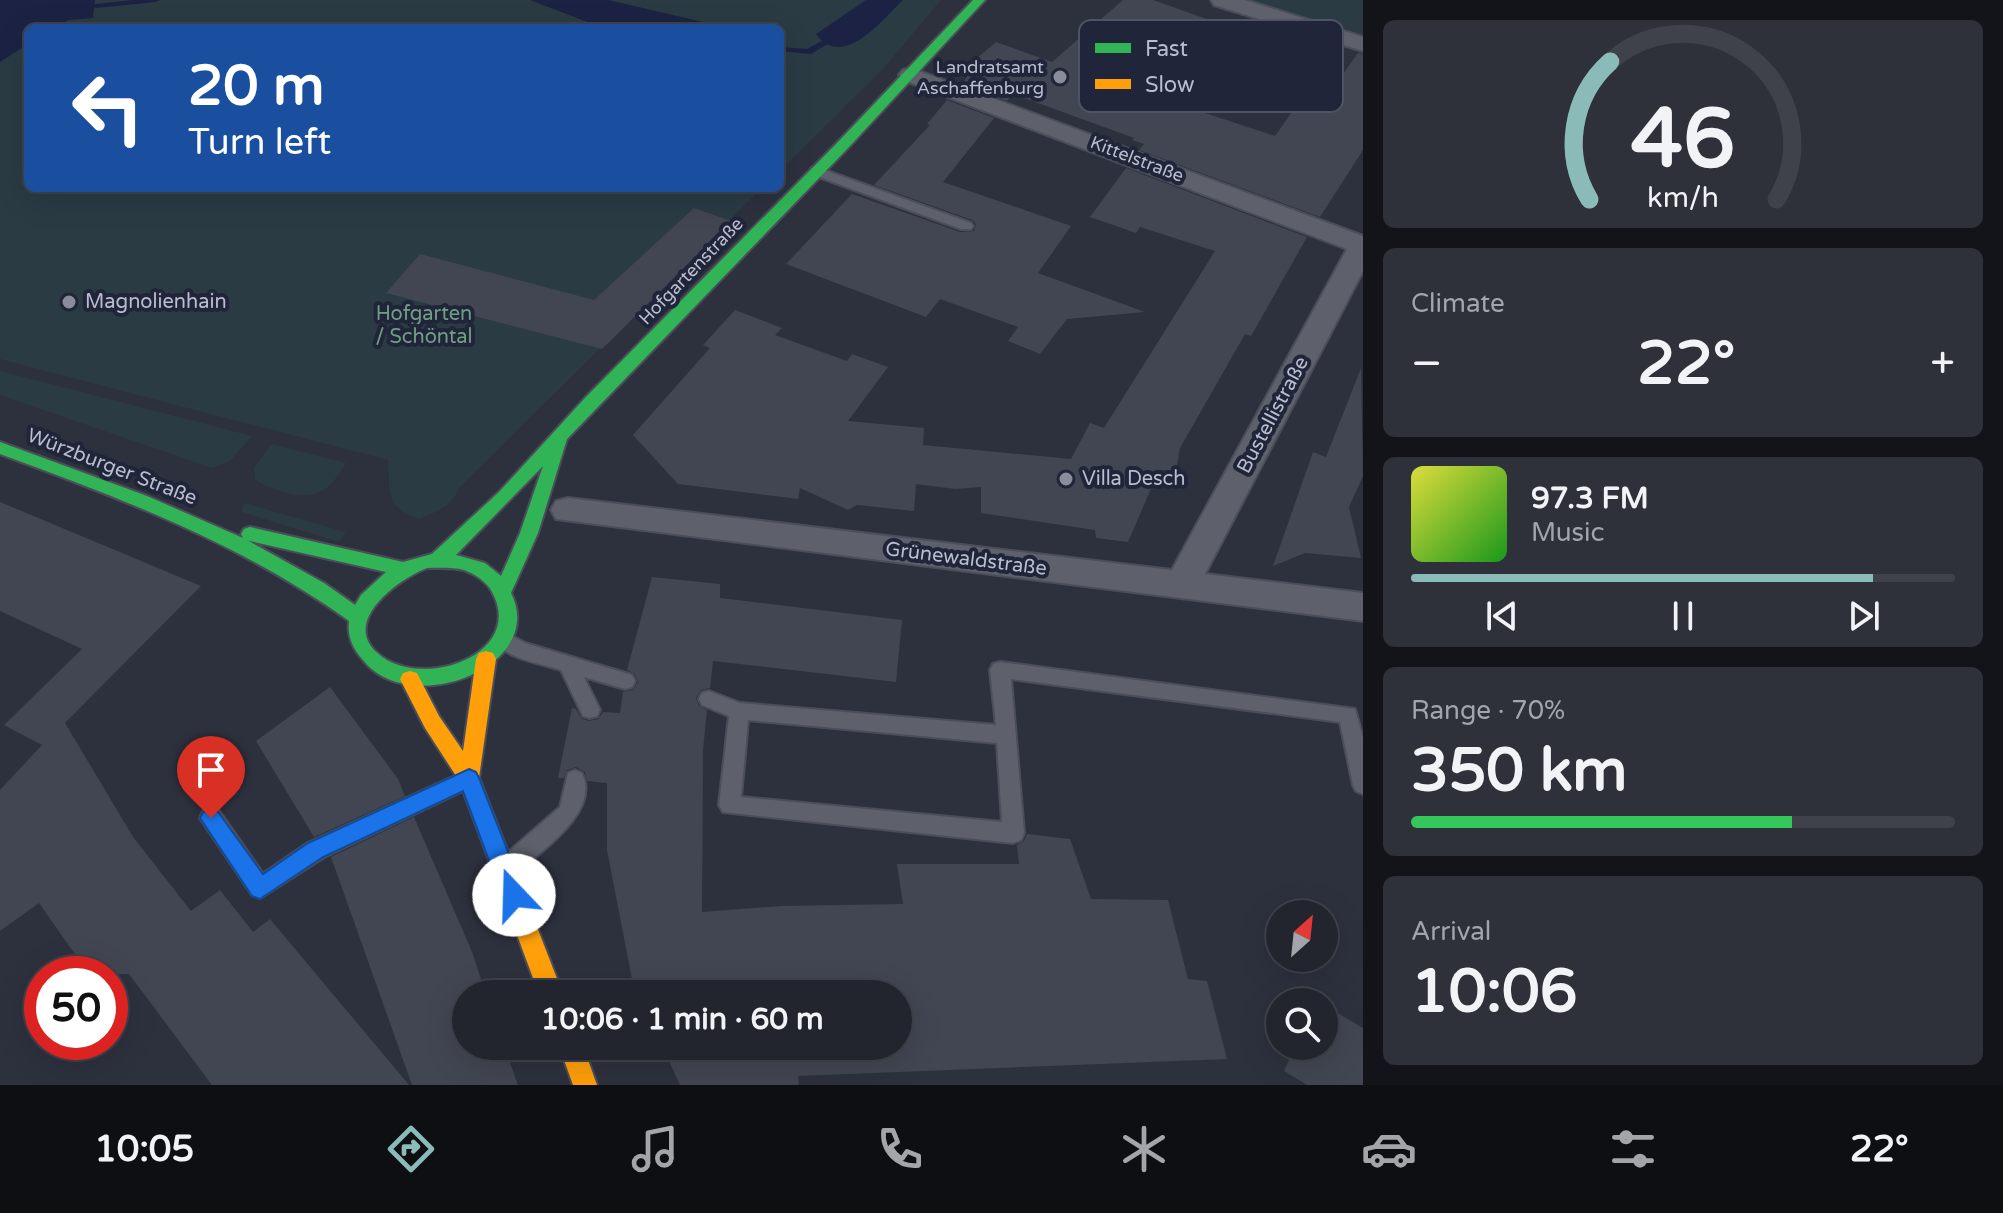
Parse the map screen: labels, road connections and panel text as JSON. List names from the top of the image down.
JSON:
{
  "streets": {
    "main road": ["Hofgartenstraße", "Würzburger Straße"],
    "street": ["Kittelstraße", "Bustellistraße", "Grünewaldstraße"]
  },
  "crossings": [
    ["Kittelstraße", "Hofgartenstraße"],
    ["Kittelstraße", "Bustellistraße"],
    ["Hofgartenstraße", "Würzburger Straße"],
    ["Bustellistraße", "Grünewaldstraße"]
  ],
  "parks": ["Hofgarten / Schöntal"],
  "places": ["Landratsamt Aschaffenburg", "Magnolienhain", "Villa Desch"],
  "legend": ["Fast", "Slow"],
  "north": "top right",
  "page": {
    "turn": ["20 m", "Turn left"],
    "tile": [
      "Climate",
      ["Range · 70%", "350 km"],
      ["Arrival", "10:06"]
    ],
    "heat": ["−", "22°", "+"],
    "song": ["97.3 FM", "Music"],
    "limit": "50",
    "trip": "10:06 · 1 min · 60 m",
    "tabs": ["10:05", "22°"],
    "gauge": ["46", "km/h"]
  }
}
